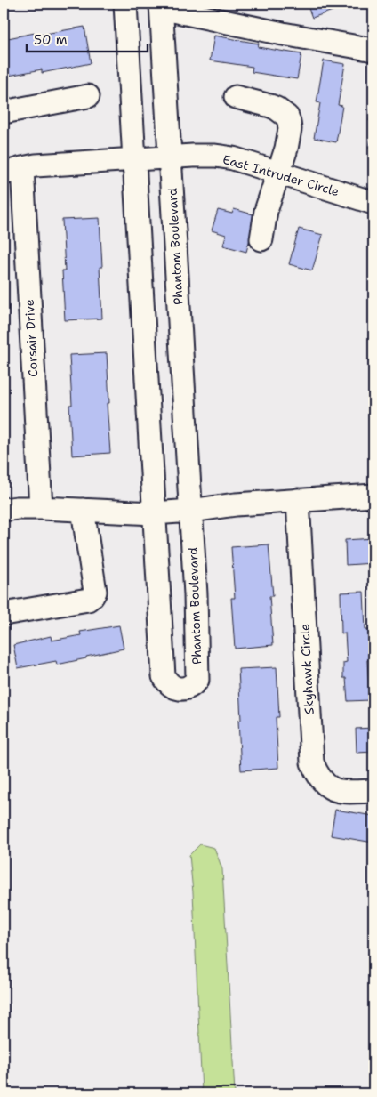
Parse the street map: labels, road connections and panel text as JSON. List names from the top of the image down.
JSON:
{
  "streets": {
    "street": [
      "East Intruder Circle",
      "Phantom Boulevard",
      "Corsair Drive",
      "Skyhawk Circle"
    ]
  },
  "crossings": [
    ["East Intruder Circle", "Phantom Boulevard"],
    ["East Intruder Circle", "Corsair Drive"]
  ],
  "scale_bar": "50 m"
}
